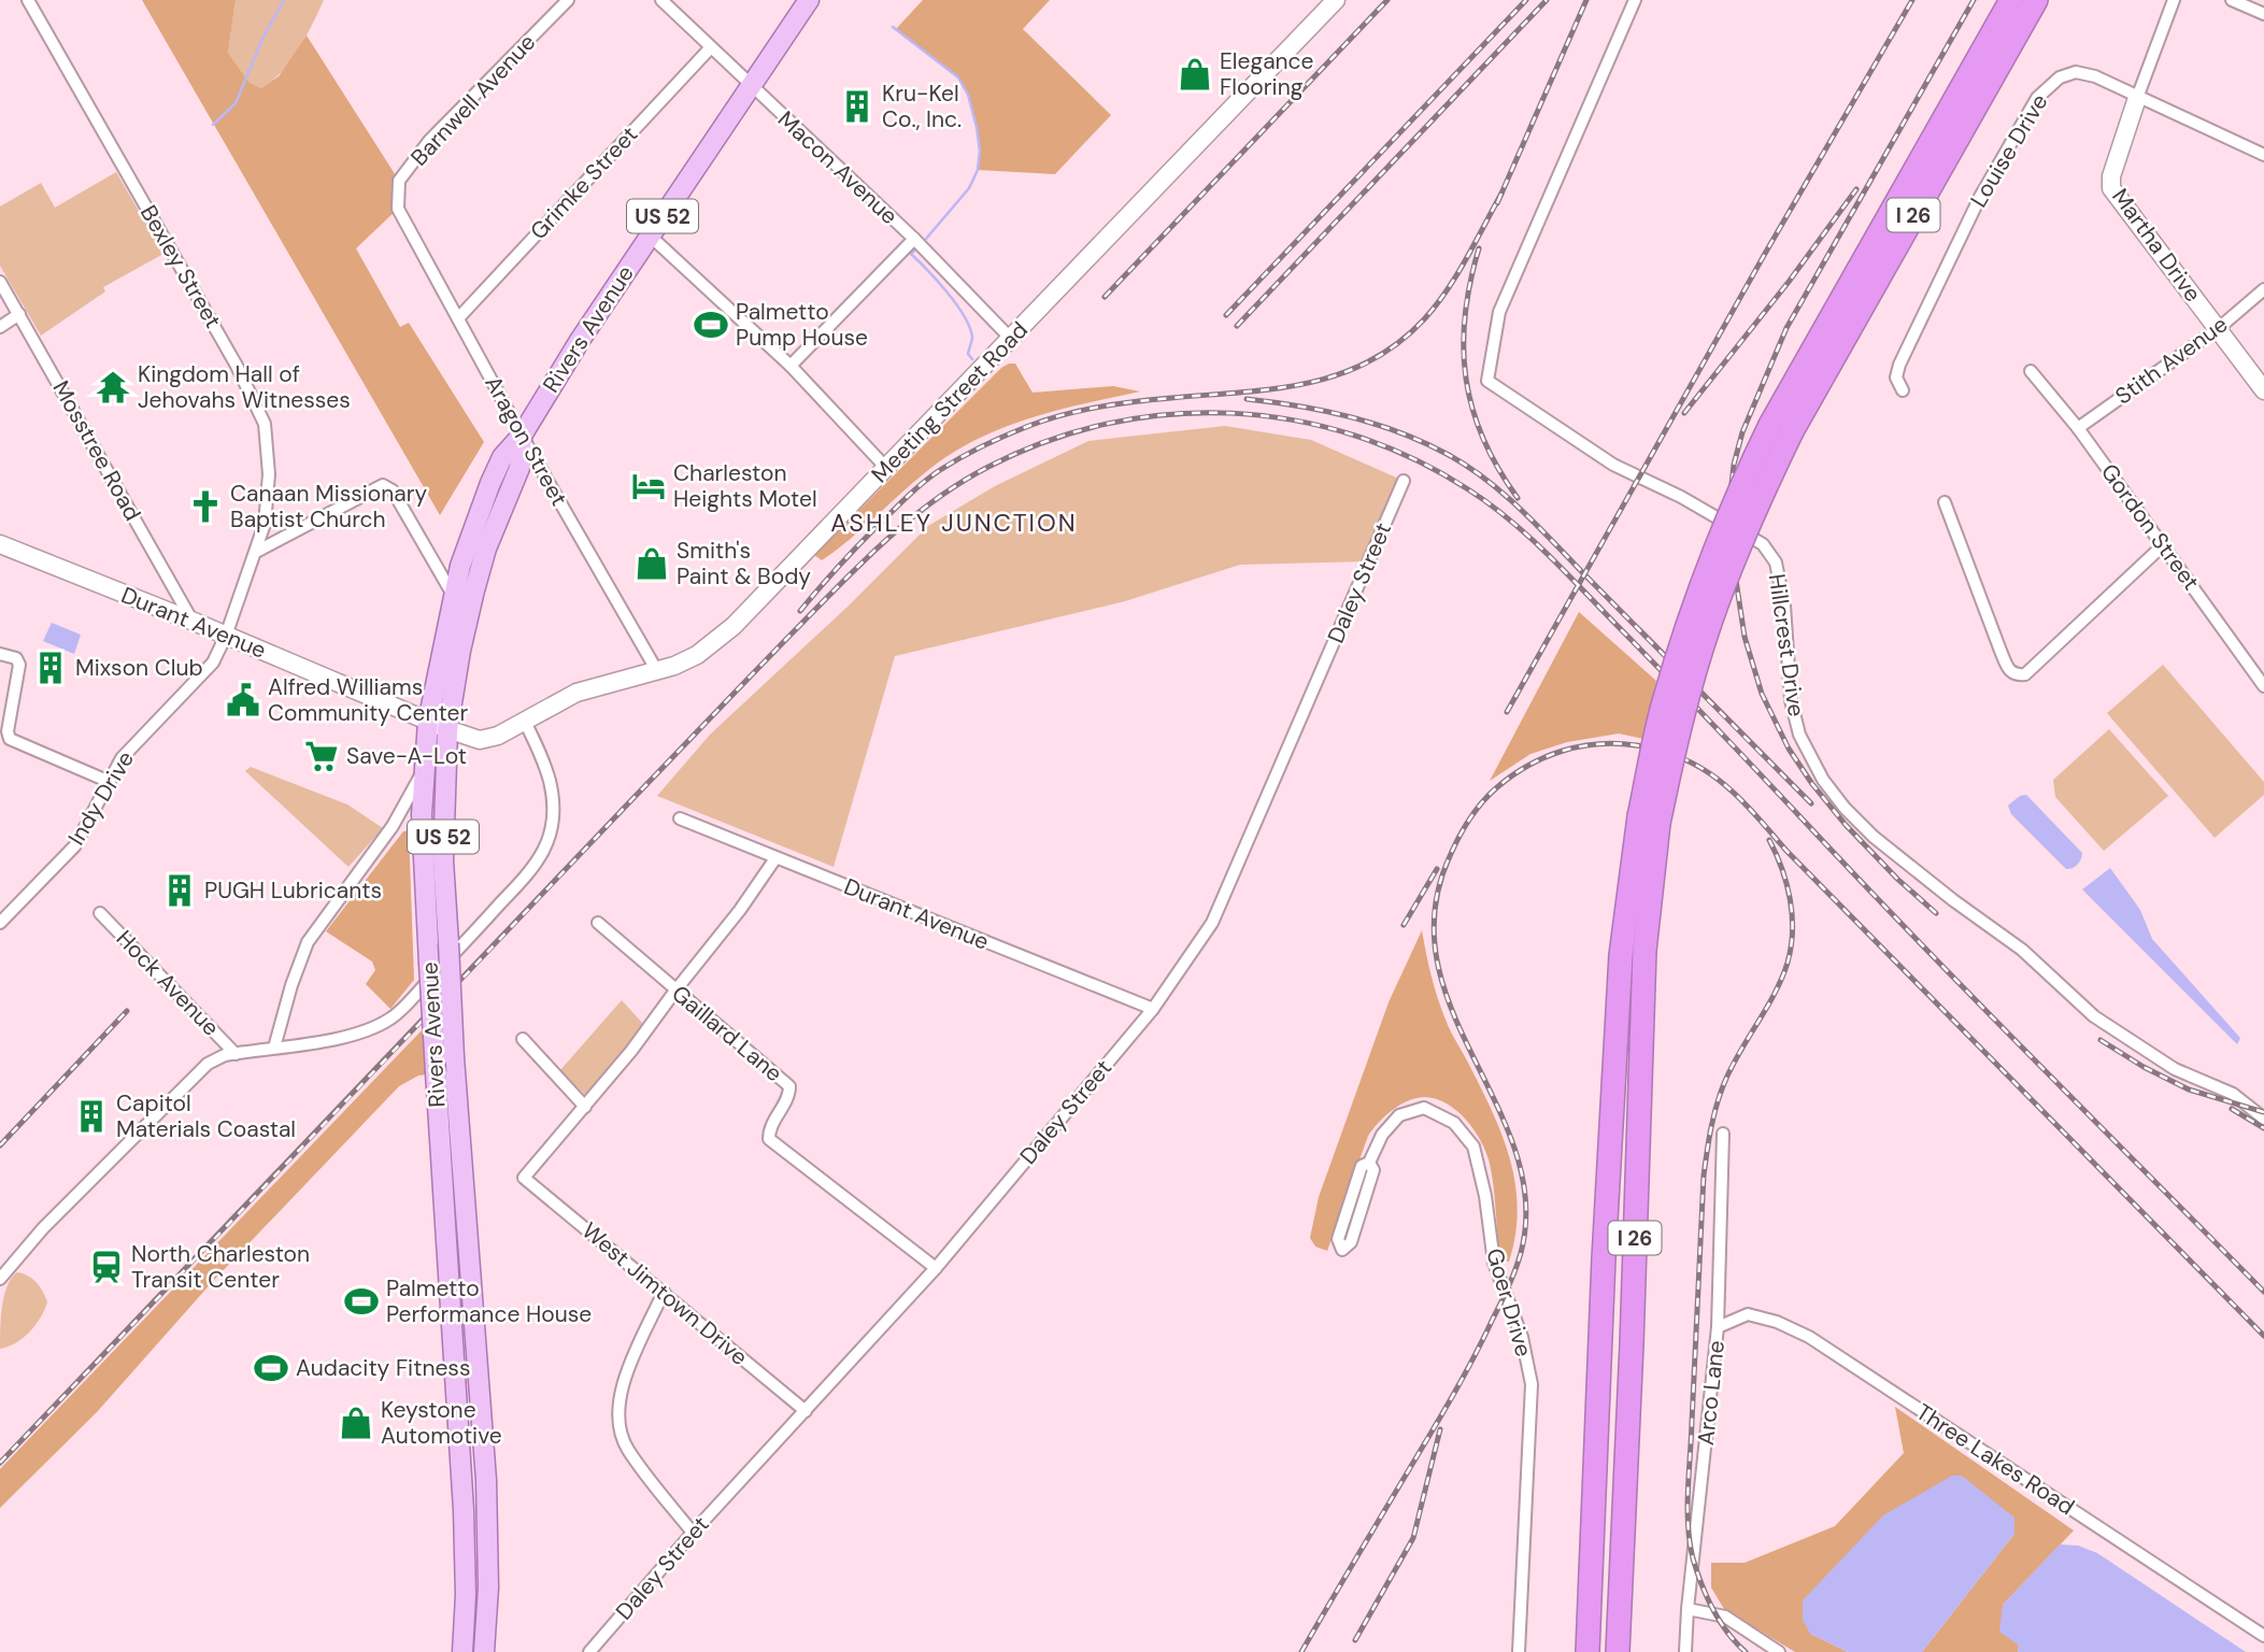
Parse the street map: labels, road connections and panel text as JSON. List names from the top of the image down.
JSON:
{
  "streets": {
    "highway": ["I 26"],
    "main road": ["US 52", "Rivers Avenue"],
    "street": [
      "Barnwell Avenue",
      "Louise Drive",
      "Macon Avenue",
      "Grimke Street",
      "Martha Drive",
      "Bexley Street",
      "Stith Avenue",
      "Meeting Street Road",
      "Aragon Street",
      "Mosstree Road",
      "Gordon Street",
      "Daley Street",
      "Durant Avenue",
      "Hillcrest Drive",
      "Indy Drive",
      "Hock Avenue",
      "Gaillard Lane",
      "West Jimtown Drive",
      "Goer Drive",
      "Arco Lane",
      "Three Lakes Road"
    ]
  },
  "crossings": [
    ["Barnwell Avenue", "Aragon Street"],
    ["Louise Drive", "Martha Drive"],
    ["Macon Avenue", "Grimke Street"],
    ["Macon Avenue", "Rivers Avenue"],
    ["Macon Avenue", "Meeting Street Road"],
    ["Grimke Street", "Aragon Street"],
    ["Martha Drive", "Stith Avenue"],
    ["Bexley Street", "Durant Avenue"],
    ["Bexley Street", "Indy Drive"],
    ["Rivers Avenue", "Meeting Street Road"],
    ["Rivers Avenue", "Aragon Street"],
    ["Rivers Avenue", "Durant Avenue"],
    ["Stith Avenue", "Gordon Street"],
    ["Meeting Street Road", "Aragon Street"],
    ["Meeting Street Road", "Durant Avenue"],
    ["Mosstree Road", "Durant Avenue"],
    ["Daley Street", "Durant Avenue"],
    ["Daley Street", "Gaillard Lane"],
    ["Daley Street", "West Jimtown Drive"],
    ["Durant Avenue", "Indy Drive"],
    ["Arco Lane", "Three Lakes Road"]
  ],
  "districts": ["ASHLEY JUNCTION"],
  "places": {
    "shop": ["Elegance Flooring", "Smith's Paint & Body", "Keystone Automotive"],
    "building": [
      "Kru-Kel Co., Inc.",
      "Mixson Club",
      "PUGH Lubricants",
      "Capitol Materials Coastal"
    ],
    "sports": ["Palmetto Pump House", "Palmetto Performance House", "Audacity Fitness"],
    "temple": ["Kingdom Hall of Jehovahs Witnesses"],
    "hotel": ["Charleston Heights Motel"],
    "church": ["Canaan Missionary Baptist Church"],
    "public building": ["Alfred Williams Community Center"],
    "supermarket": ["Save-A-Lot"],
    "station": ["North Charleston Transit Center"]
  }
}
